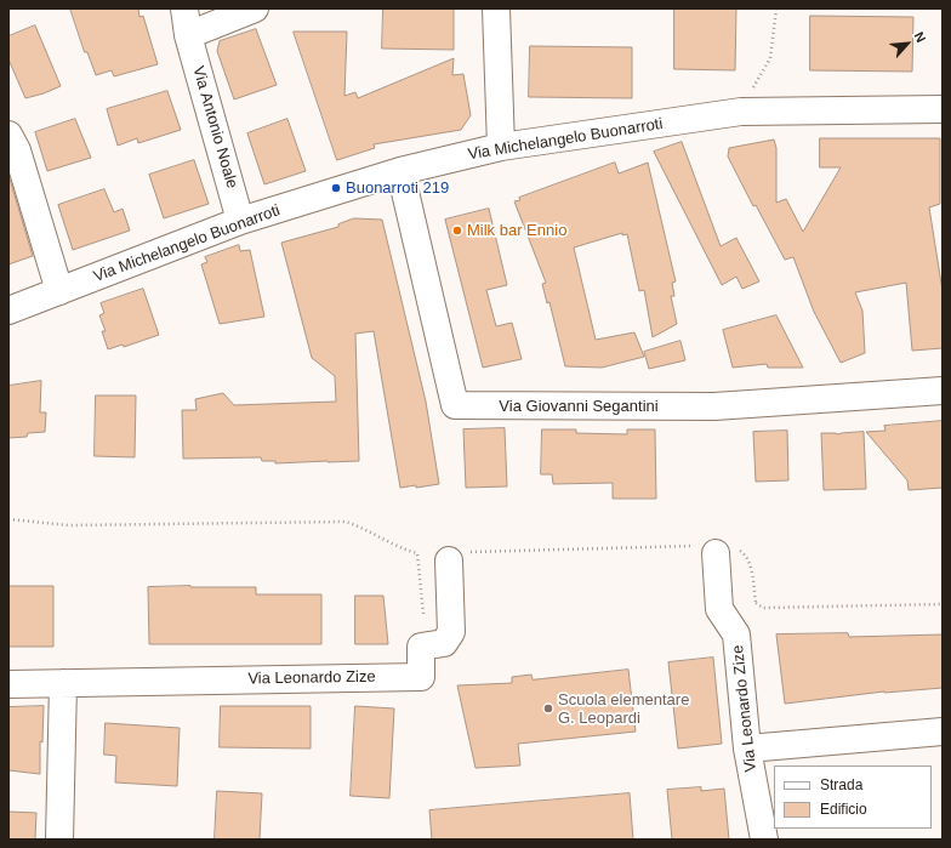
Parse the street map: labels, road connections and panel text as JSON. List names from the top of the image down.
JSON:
{
  "streets": {
    "street": [
      "Via Antonio Noale",
      "Via Michelangelo Buonarroti",
      "Via Giovanni Segantini",
      "Via Leonardo Zize"
    ]
  },
  "crossings": [
    ["Via Antonio Noale", "Via Michelangelo Buonarroti"],
    ["Via Michelangelo Buonarroti", "Via Giovanni Segantini"]
  ],
  "places": ["Buonarroti 219", "Milk bar Ennio", "Scuola elementare G. Leopardi"],
  "legend": ["Strada", "Edificio"],
  "north": "top right"
}
